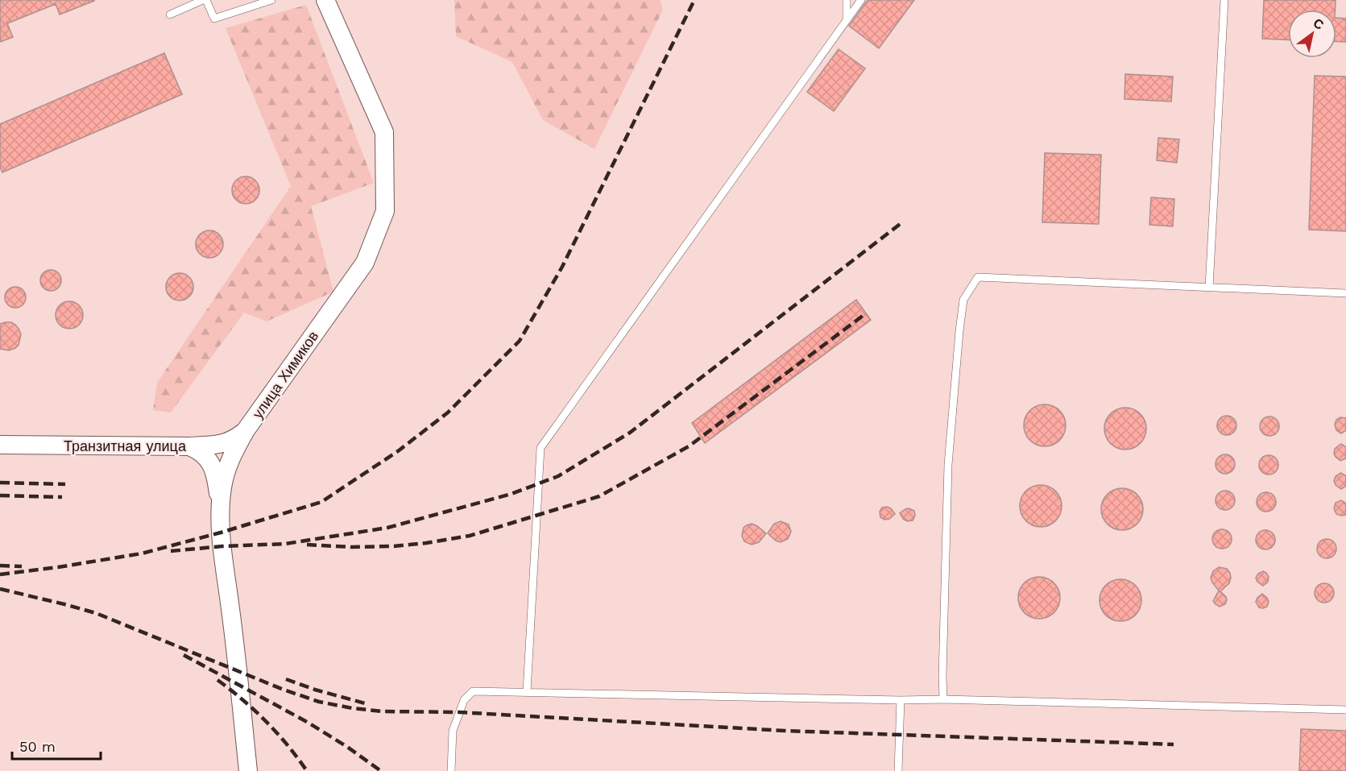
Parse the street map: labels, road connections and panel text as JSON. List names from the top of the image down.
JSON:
{
  "streets": {
    "street": ["улица Химиков", "Транзитная улица"]
  },
  "crossings": [
    ["улица Химиков", "Транзитная улица"]
  ],
  "scale_bar": "50 m",
  "north": "top right"
}
